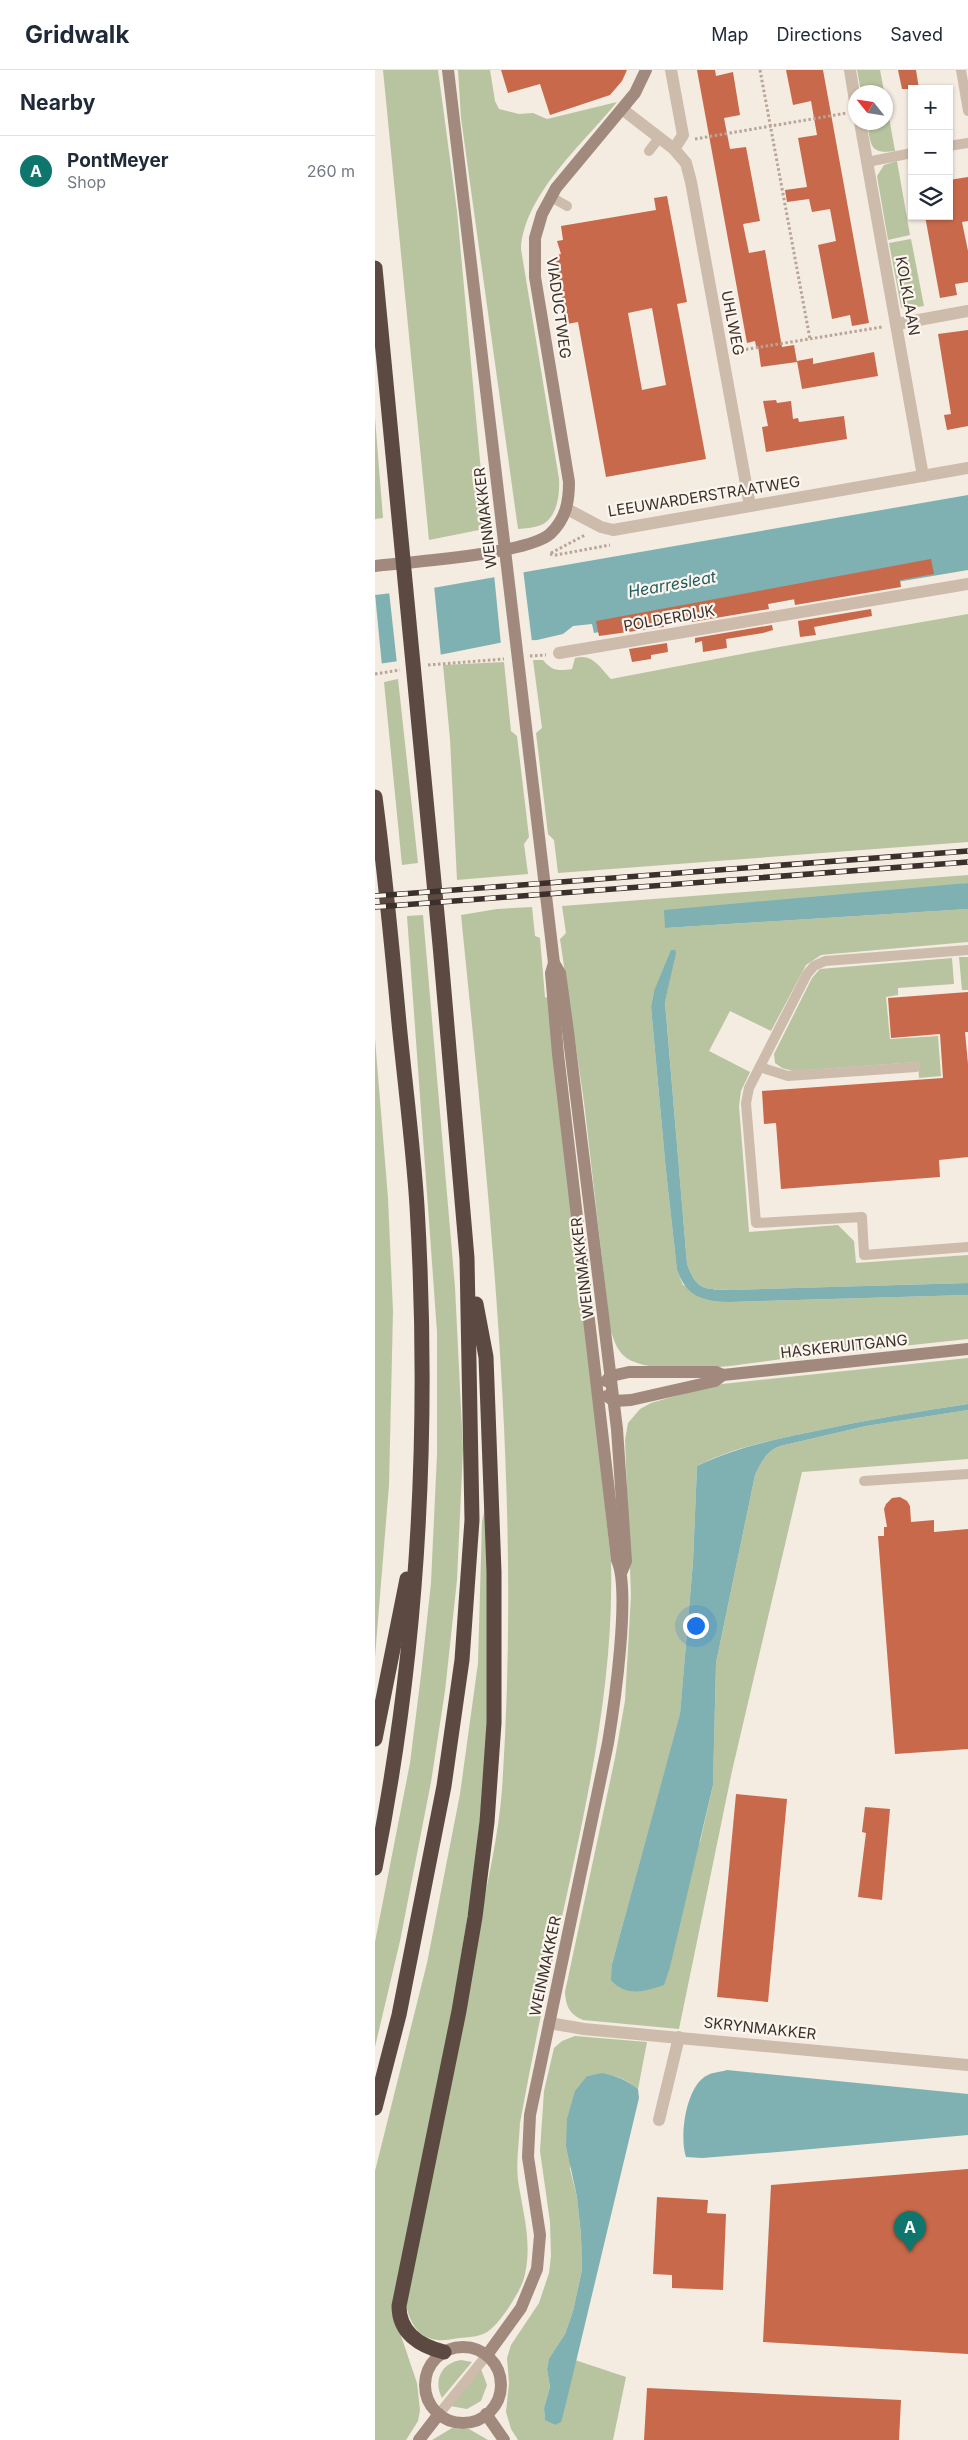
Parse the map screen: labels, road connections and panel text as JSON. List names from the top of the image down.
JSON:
{
  "streets": {
    "main road": ["VIADUCTWEG", "WEINMAKKER", "HASKERUITGANG"],
    "street": [
      "KOLKLAAN",
      "UHLWEG",
      "LEEUWARDERSTRAATWEG",
      "POLDERDIJK",
      "SKRYNMAKKER"
    ]
  },
  "crossings": [
    ["KOLKLAAN", "LEEUWARDERSTRAATWEG"],
    ["VIADUCTWEG", "UHLWEG"],
    ["VIADUCTWEG", "LEEUWARDERSTRAATWEG"],
    ["UHLWEG", "LEEUWARDERSTRAATWEG"],
    ["WEINMAKKER", "HASKERUITGANG"],
    ["WEINMAKKER", "SKRYNMAKKER"]
  ],
  "water": ["Hearresleat"],
  "north": "top left",
  "page": {
    "header": "Gridwalk",
    "nav": ["Map", "Directions", "Saved"],
    "heading": "Nearby",
    "map_buttons": ["+", "−"],
    "list": [
      {
        "mark": "A",
        "name": "PontMeyer",
        "note": "Shop",
        "value": "260 m"
      }
    ],
    "pins": "A"
  }
}
